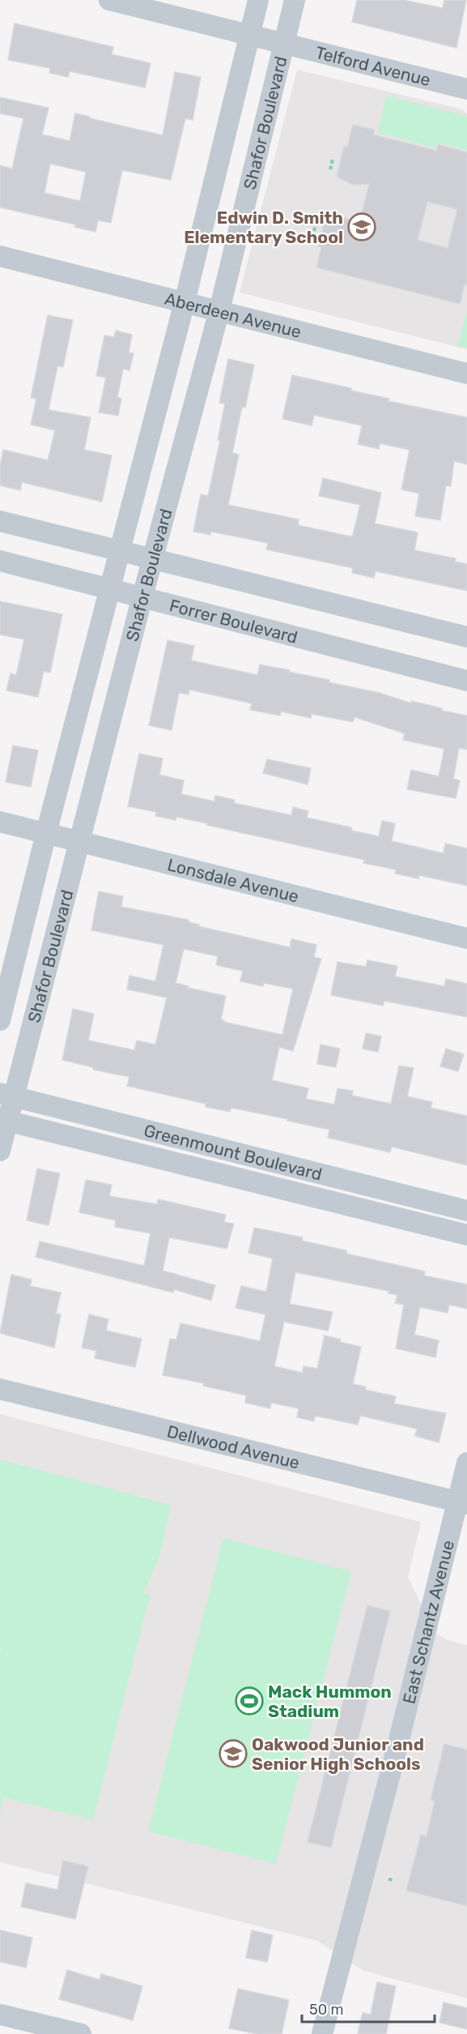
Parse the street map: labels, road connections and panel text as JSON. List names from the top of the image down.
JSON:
{
  "streets": {
    "street": [
      "Telford Avenue",
      "Shafor Boulevard",
      "Aberdeen Avenue",
      "Forrer Boulevard",
      "Lonsdale Avenue",
      "Greenmount Boulevard",
      "Dellwood Avenue",
      "East Schantz Avenue"
    ]
  },
  "crossings": [
    ["Telford Avenue", "Shafor Boulevard"],
    ["Shafor Boulevard", "Aberdeen Avenue"],
    ["Shafor Boulevard", "Forrer Boulevard"],
    ["Shafor Boulevard", "Lonsdale Avenue"],
    ["Shafor Boulevard", "Greenmount Boulevard"],
    ["Dellwood Avenue", "East Schantz Avenue"]
  ],
  "places": {
    "school or university": ["Edwin D. Smith Elementary School", "Oakwood Junior and Senior High Schools"],
    "sports": ["Mack Hummon Stadium"]
  },
  "scale_bar": "50 m"
}
